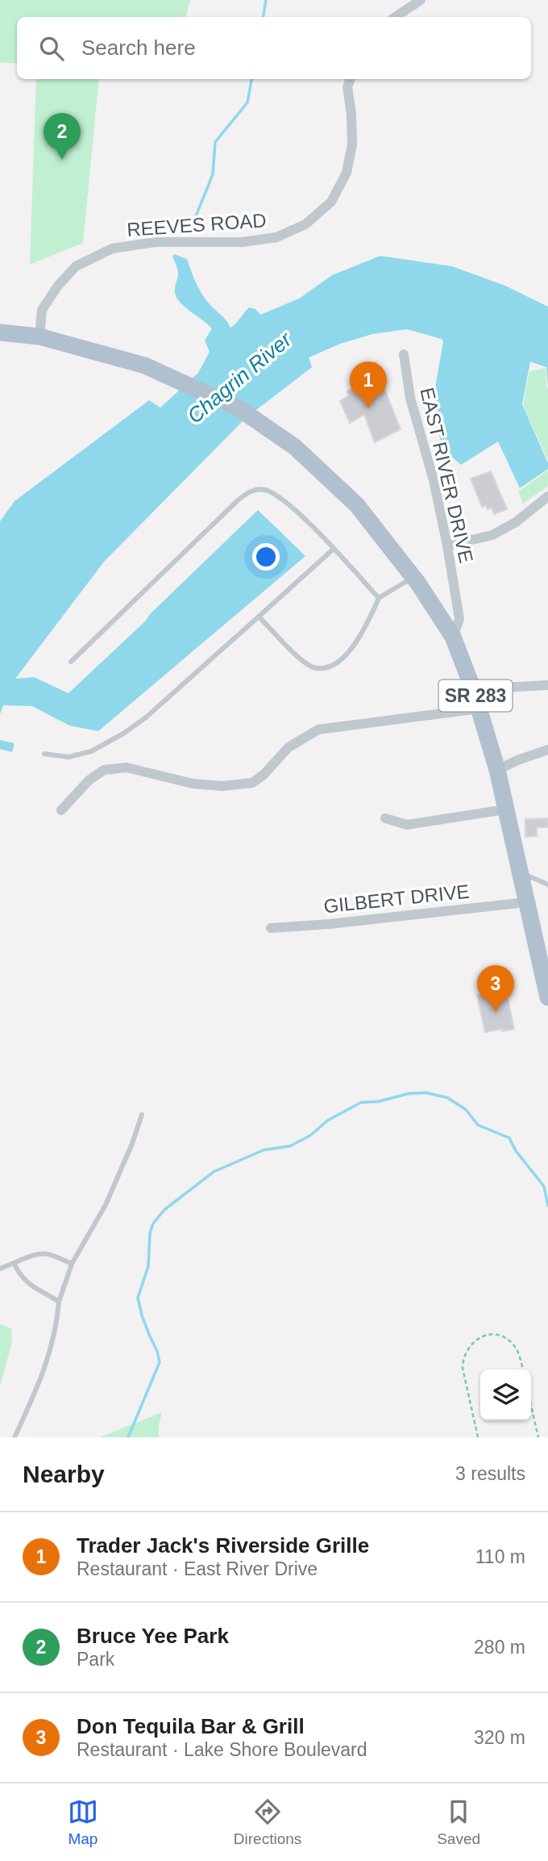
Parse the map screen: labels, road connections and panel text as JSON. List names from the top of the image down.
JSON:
{
  "streets": {
    "main road": ["SR 283"],
    "street": ["REEVES ROAD", "EAST RIVER DRIVE", "GILBERT DRIVE"]
  },
  "crossings": [
    ["REEVES ROAD", "SR 283"],
    ["EAST RIVER DRIVE", "SR 283"],
    ["SR 283", "GILBERT DRIVE"]
  ],
  "water": ["Chagrin River"],
  "page": {
    "search": "Search here",
    "pins": ["2", "1", "3"],
    "heading": ["Nearby", "3 results"],
    "list": [
      {
        "mark": "1",
        "name": "Trader Jack's Riverside Grille",
        "note": "Restaurant · East River Drive",
        "value": "110 m"
      },
      {
        "mark": "2",
        "name": "Bruce Yee Park",
        "note": "Park",
        "value": "280 m"
      },
      {
        "mark": "3",
        "name": "Don Tequila Bar & Grill",
        "note": "Restaurant · Lake Shore Boulevard",
        "value": "320 m"
      }
    ],
    "nav": ["Map", "Directions", "Saved"]
  }
}
